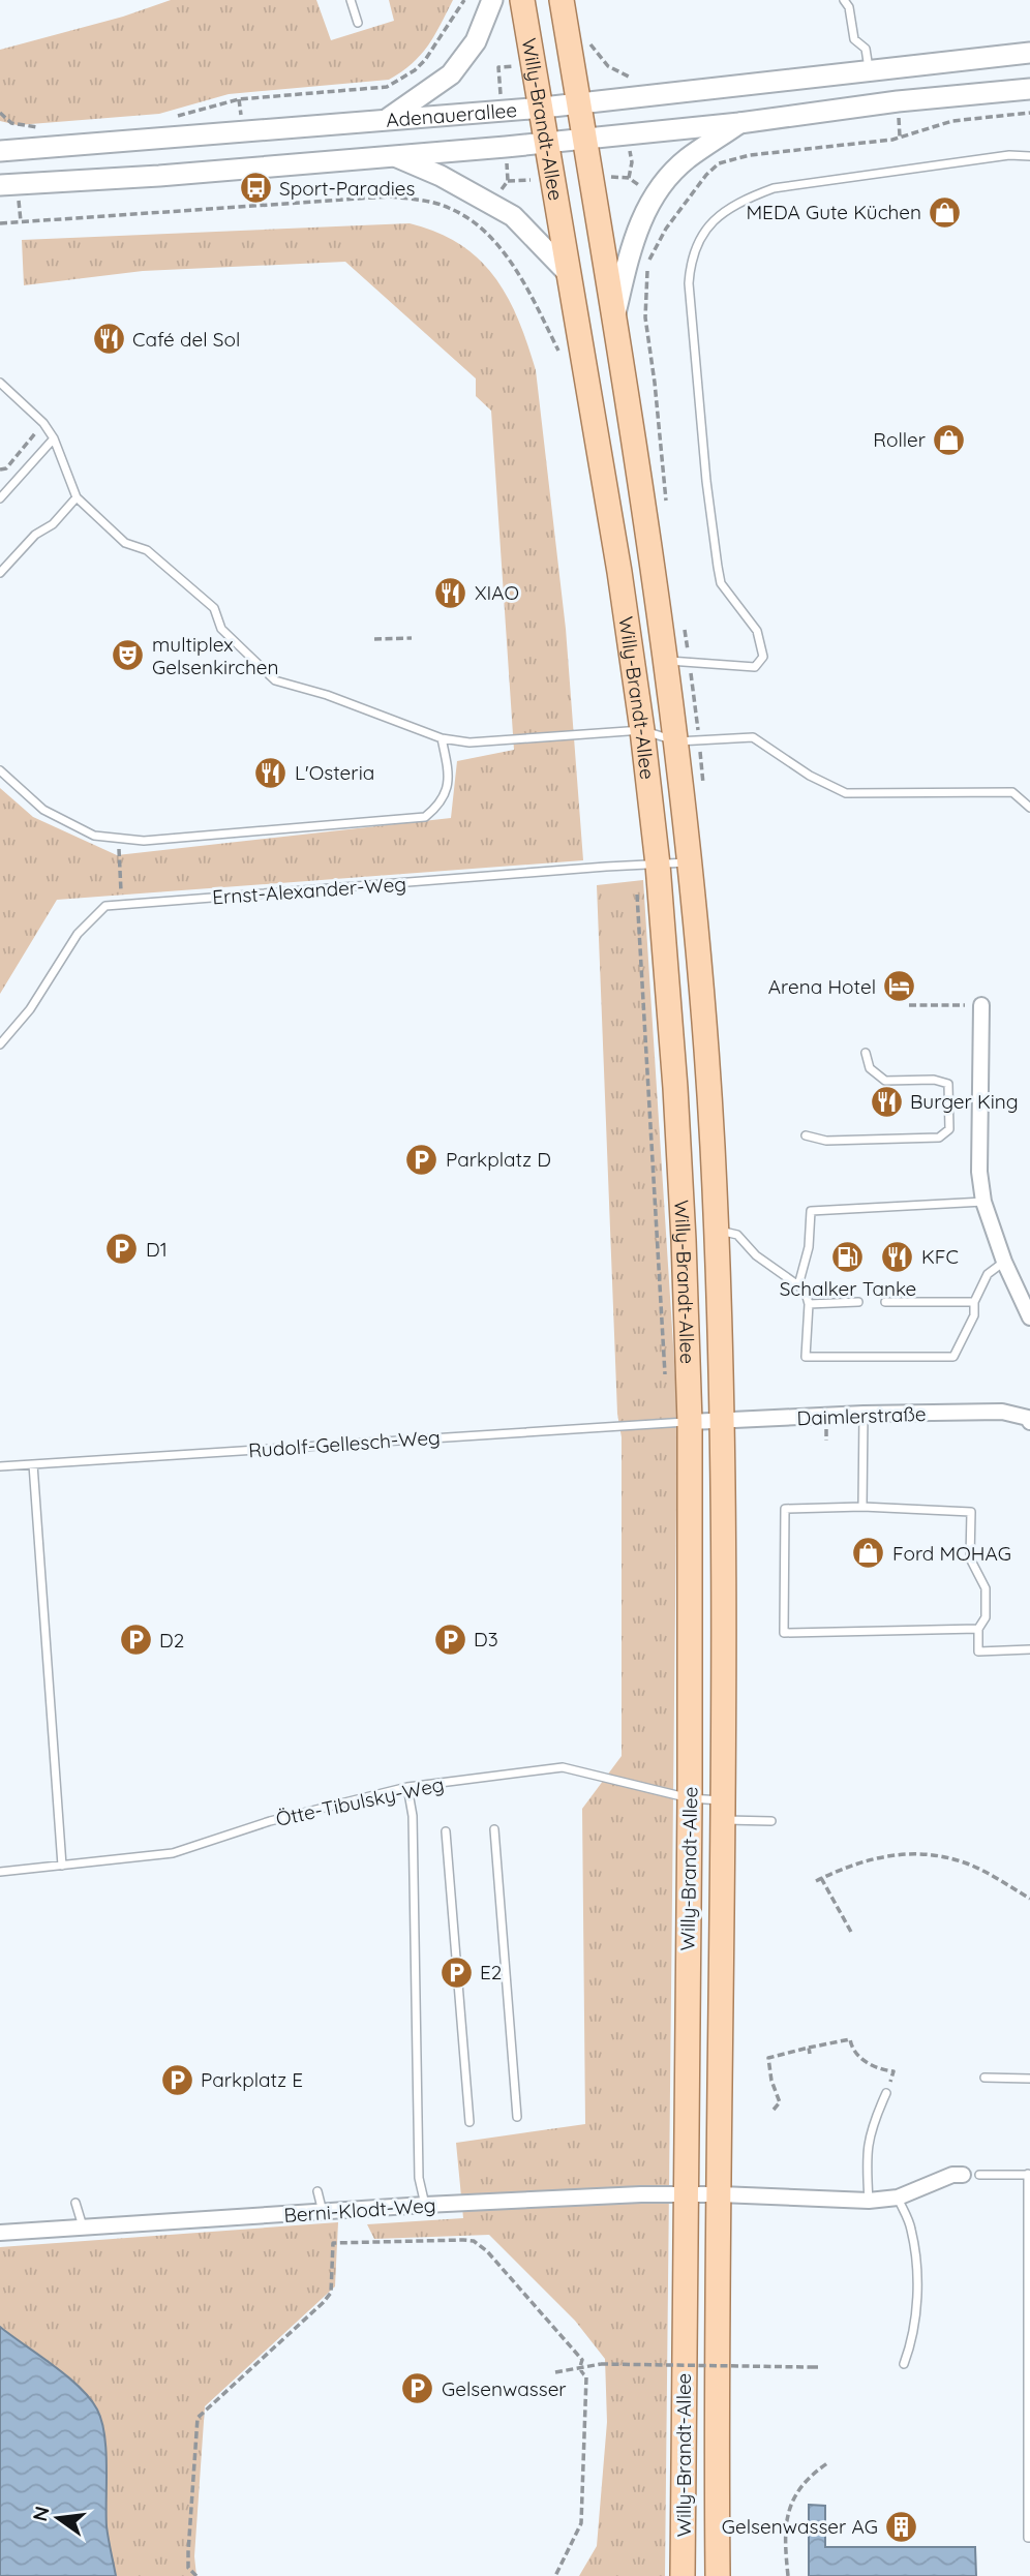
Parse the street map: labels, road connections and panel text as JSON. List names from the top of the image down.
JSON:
{
  "streets": {
    "main road": ["Adenauerallee", "Willy-Brandt-Allee"],
    "street": ["Daimlerstraße", "Berni-Klodt-Weg"],
    "lane": ["Ernst-Alexander-Weg", "Rudolf-Gellesch-Weg", "Ötte-Tibulsky-Weg"]
  },
  "crossings": [
    ["Adenauerallee", "Willy-Brandt-Allee"],
    ["Willy-Brandt-Allee", "Ernst-Alexander-Weg"],
    ["Willy-Brandt-Allee", "Daimlerstraße"],
    ["Willy-Brandt-Allee", "Rudolf-Gellesch-Weg"],
    ["Willy-Brandt-Allee", "Ötte-Tibulsky-Weg"],
    ["Willy-Brandt-Allee", "Berni-Klodt-Weg"],
    ["Daimlerstraße", "Rudolf-Gellesch-Weg"]
  ],
  "places": {
    "bus stop": ["Sport-Paradies"],
    "shop": ["MEDA Gute Küchen", "Roller", "Ford MOHAG"],
    "restaurant": [
      "Café del Sol",
      "XIAO",
      "L'Osteria",
      "Burger King",
      "KFC"
    ],
    "theatre": ["multiplex Gelsenkirchen"],
    "hotel": ["Arena Hotel"],
    "parking": [
      "Parkplatz D",
      "D1",
      "D3",
      "D2",
      "E2",
      "Parkplatz E",
      "Gelsenwasser"
    ],
    "fuel station": ["Schalker Tanke"],
    "building": ["Gelsenwasser AG"]
  },
  "north": "left"
}
